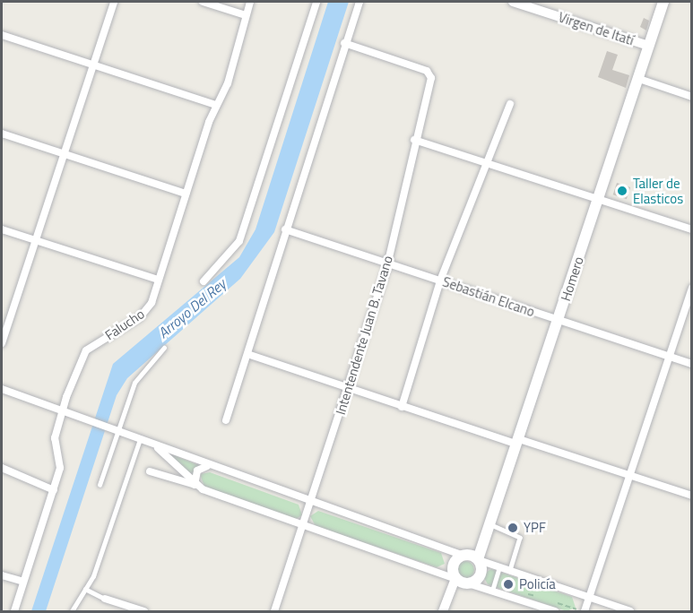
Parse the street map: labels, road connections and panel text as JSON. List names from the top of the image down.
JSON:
{
  "streets": {
    "main road": ["Homero"],
    "street": [
      "Virgen de Itatí",
      "Sebastián Elcano",
      "Falucho",
      "Intentendente Juan B. Tavano"
    ]
  },
  "crossings": [
    ["Virgen de Itatí", "Homero"],
    ["Homero", "Sebastián Elcano"],
    ["Sebastián Elcano", "Intentendente Juan B. Tavano"]
  ],
  "water": ["Arroyo Del Rey"],
  "places": ["Taller de Elasticos", "YPF", "Policía"]
}
